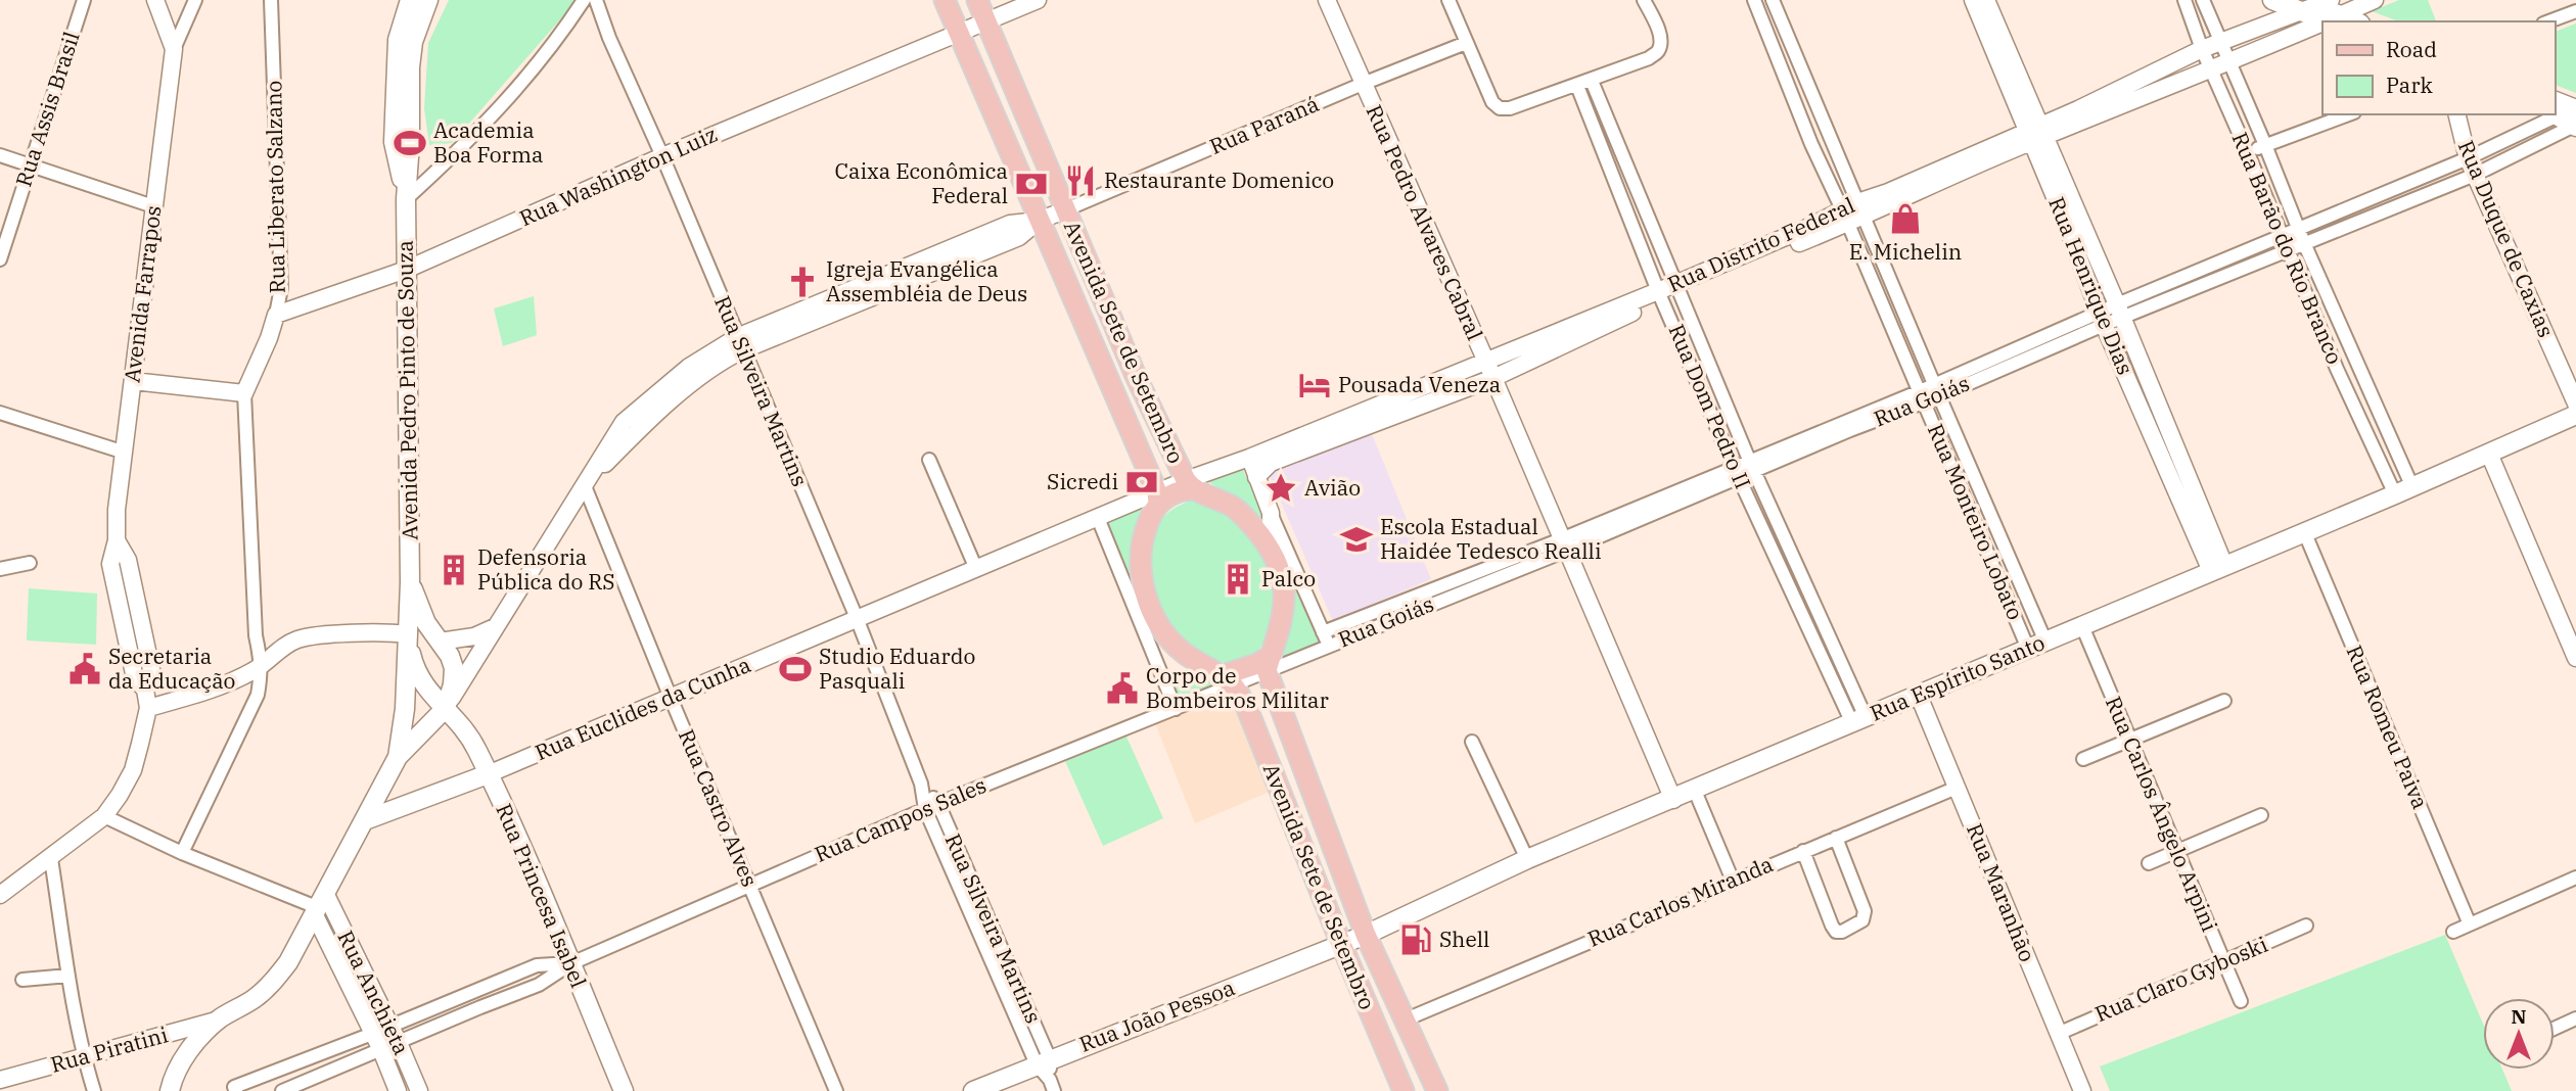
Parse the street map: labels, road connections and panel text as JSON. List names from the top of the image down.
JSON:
{
  "streets": {
    "main road": [
      "Avenida Sete de Setembro",
      "Avenida Pedro Pinto de Souza",
      "Rua Espírito Santo",
      "Rua Euclides da Cunha",
      "Rua Princesa Isabel",
      "Rua João Pessoa"
    ],
    "street": [
      "Rua Assis Brasil",
      "Rua Paraná",
      "Rua Washington Luiz",
      "Rua Liberato Salzano",
      "Rua Pedro Alvares Cabral",
      "Rua Duque de Caxias",
      "Rua Distrito Federal",
      "Rua Barão do Rio Branco",
      "Rua Henrique Dias",
      "Avenida Farrapos",
      "Rua Silveira Martins",
      "Rua Goiás",
      "Rua Dom Pedro II",
      "Rua Monteiro Lobato",
      "Rua Romeu Paiva",
      "Rua Castro Alves",
      "Rua Carlos Ângelo Arpini",
      "Rua Campos Sales",
      "Rua Maranhão",
      "Rua Carlos Miranda",
      "Rua Claro Gyboski",
      "Rua Anchieta",
      "Rua Piratini"
    ]
  },
  "crossings": [
    ["Rua Paraná", "Rua Pedro Alvares Cabral"],
    ["Rua Paraná", "Avenida Sete de Setembro"],
    ["Rua Washington Luiz", "Rua Liberato Salzano"],
    ["Rua Washington Luiz", "Avenida Sete de Setembro"],
    ["Rua Washington Luiz", "Avenida Pedro Pinto de Souza"],
    ["Rua Washington Luiz", "Rua Silveira Martins"],
    ["Rua Pedro Alvares Cabral", "Rua Distrito Federal"],
    ["Rua Pedro Alvares Cabral", "Rua Goiás"],
    ["Rua Pedro Alvares Cabral", "Rua Espírito Santo"],
    ["Rua Duque de Caxias", "Rua Goiás"],
    ["Rua Distrito Federal", "Rua Barão do Rio Branco"],
    ["Rua Distrito Federal", "Rua Henrique Dias"],
    ["Rua Distrito Federal", "Avenida Sete de Setembro"],
    ["Rua Distrito Federal", "Rua Goiás"],
    ["Rua Distrito Federal", "Rua Dom Pedro II"],
    ["Rua Distrito Federal", "Rua Monteiro Lobato"],
    ["Rua Distrito Federal", "Rua Euclides da Cunha"],
    ["Rua Distrito Federal", "Rua Campos Sales"],
    ["Rua Barão do Rio Branco", "Rua Goiás"],
    ["Rua Barão do Rio Branco", "Rua Espírito Santo"],
    ["Rua Henrique Dias", "Rua Goiás"],
    ["Rua Henrique Dias", "Rua Espírito Santo"],
    ["Avenida Sete de Setembro", "Rua Goiás"],
    ["Avenida Sete de Setembro", "Rua Espírito Santo"],
    ["Avenida Sete de Setembro", "Rua Euclides da Cunha"],
    ["Avenida Sete de Setembro", "Rua Campos Sales"],
    ["Avenida Sete de Setembro", "Rua Carlos Miranda"],
    ["Avenida Sete de Setembro", "Rua João Pessoa"],
    ["Avenida Pedro Pinto de Souza", "Rua Euclides da Cunha"],
    ["Avenida Pedro Pinto de Souza", "Rua Princesa Isabel"],
    ["Avenida Pedro Pinto de Souza", "Rua Anchieta"],
    ["Avenida Pedro Pinto de Souza", "Rua Piratini"],
    ["Rua Silveira Martins", "Rua Euclides da Cunha"],
    ["Rua Silveira Martins", "Rua Campos Sales"],
    ["Rua Silveira Martins", "Rua João Pessoa"],
    ["Rua Goiás", "Rua Dom Pedro II"],
    ["Rua Goiás", "Rua Monteiro Lobato"],
    ["Rua Goiás", "Rua Euclides da Cunha"],
    ["Rua Goiás", "Rua Campos Sales"],
    ["Rua Dom Pedro II", "Rua Espírito Santo"],
    ["Rua Monteiro Lobato", "Rua Espírito Santo"],
    ["Rua Espírito Santo", "Rua Romeu Paiva"],
    ["Rua Espírito Santo", "Rua Carlos Ângelo Arpini"],
    ["Rua Espírito Santo", "Rua Maranhão"],
    ["Rua Espírito Santo", "Rua João Pessoa"],
    ["Rua Euclides da Cunha", "Rua Castro Alves"],
    ["Rua Euclides da Cunha", "Rua Campos Sales"],
    ["Rua Euclides da Cunha", "Rua Princesa Isabel"],
    ["Rua Castro Alves", "Rua Campos Sales"],
    ["Rua Carlos Ângelo Arpini", "Rua Claro Gyboski"],
    ["Rua Campos Sales", "Rua Princesa Isabel"],
    ["Rua Campos Sales", "Rua Anchieta"],
    ["Rua Maranhão", "Rua Carlos Miranda"],
    ["Rua Maranhão", "Rua Claro Gyboski"]
  ],
  "places": {
    "sports": ["Academia Boa Forma", "Studio Eduardo Pasquali"],
    "restaurant": ["Restaurante Domenico"],
    "bank": ["Caixa Econômica Federal", "Sicredi"],
    "shop": ["E. Michelin"],
    "church": ["Igreja Evangélica Assembléia de Deus"],
    "hotel": ["Pousada Veneza"],
    "place": ["Avião"],
    "school or university": ["Escola Estadual Haidée Tedesco Realli"],
    "building": ["Defensoria Pública do RS", "Palco"],
    "public building": ["Secretaria da Educação", "Corpo de Bombeiros Militar"],
    "fuel station": ["Shell"]
  },
  "legend": ["Road", "Park"],
  "north": "top"
}
